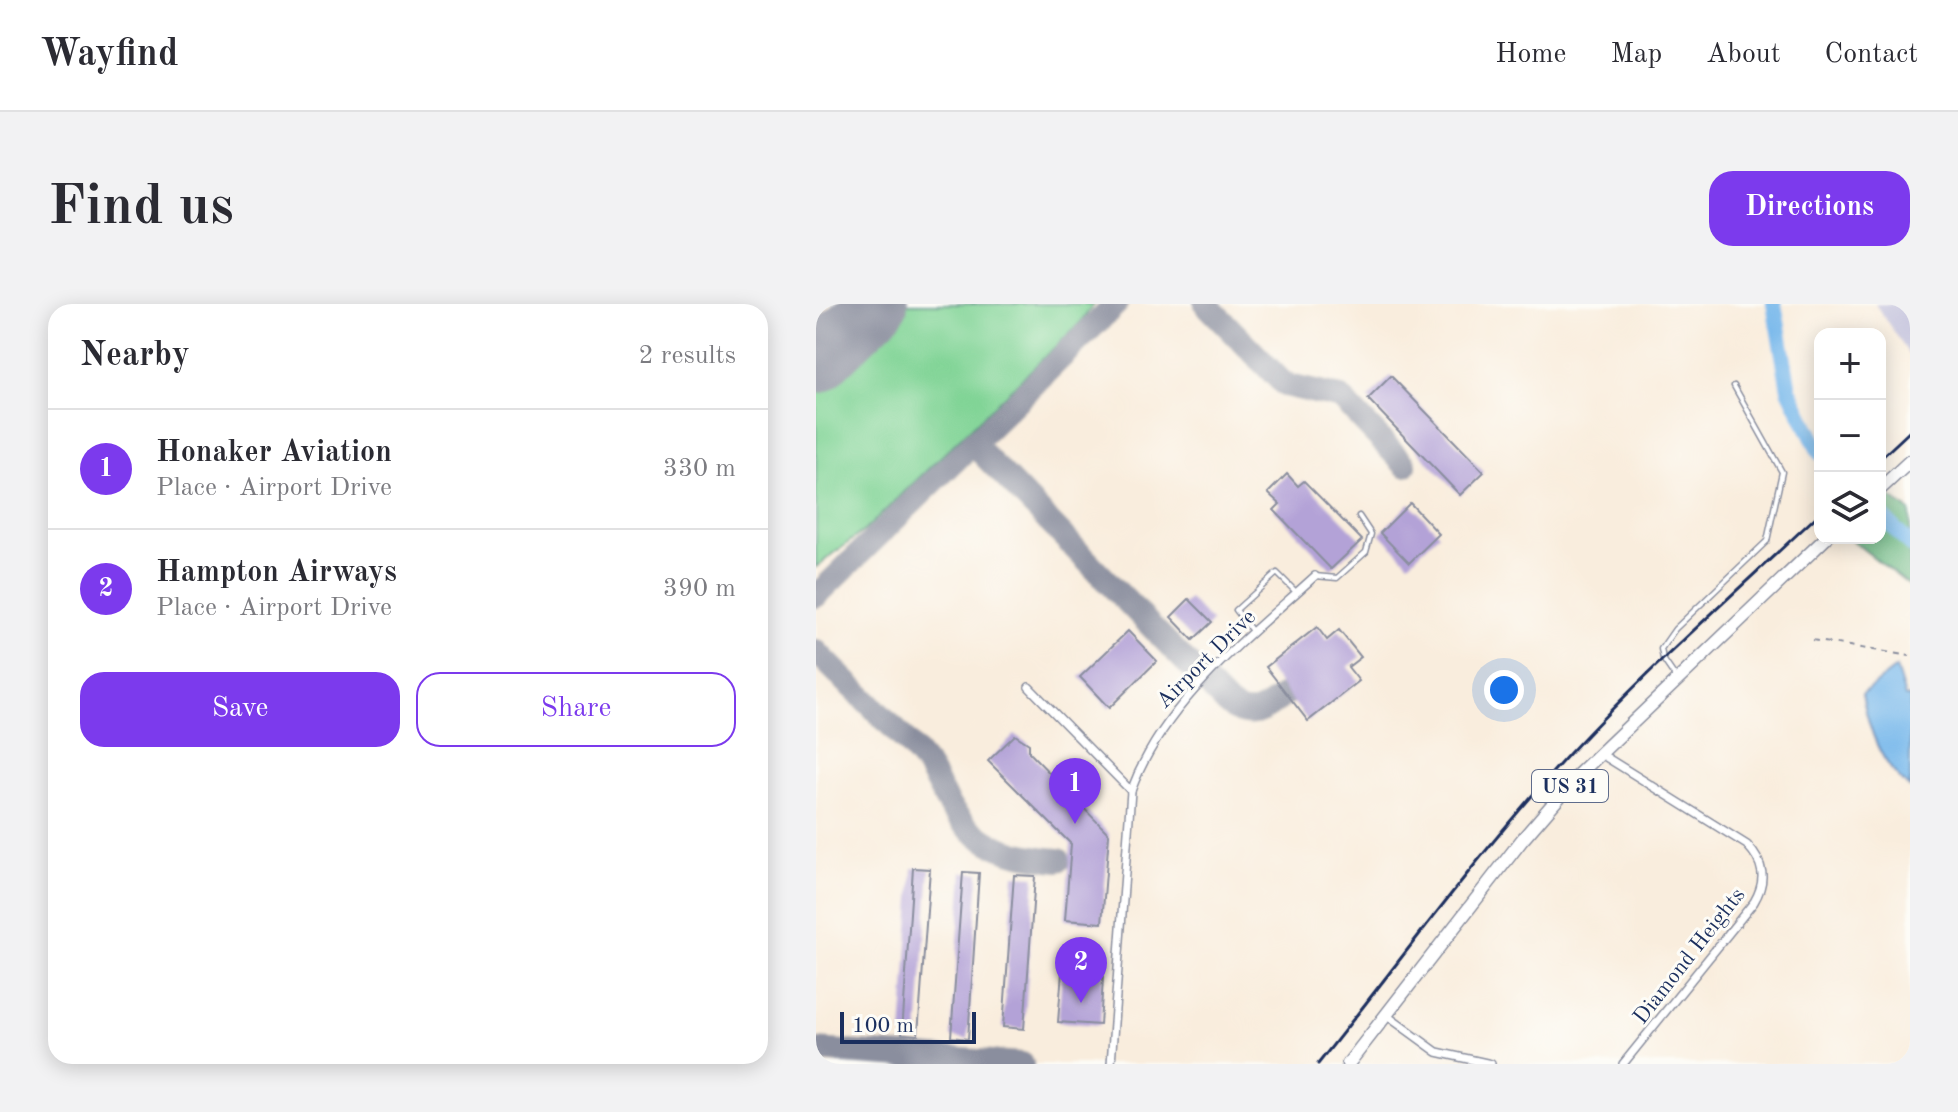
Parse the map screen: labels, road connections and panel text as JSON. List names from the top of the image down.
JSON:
{
  "streets": {
    "main road": ["US 31"],
    "street": ["Airport Drive", "Diamond Heights"]
  },
  "crossings": [
    ["US 31", "Diamond Heights"]
  ],
  "scale_bar": "100 m",
  "page": {
    "header": "Wayfind",
    "nav": [
      "Home",
      "Map",
      "About",
      "Contact"
    ],
    "buttons": [
      "Directions",
      ["Save", "Share"]
    ],
    "title": "Find us",
    "heading": ["Nearby", "2 results"],
    "map_buttons": ["+", "−"],
    "list": [
      {
        "mark": "1",
        "name": "Honaker Aviation",
        "note": "Place · Airport Drive",
        "value": "330 m"
      },
      {
        "mark": "2",
        "name": "Hampton Airways",
        "note": "Place · Airport Drive",
        "value": "390 m"
      }
    ],
    "pins": ["1", "2"],
    "scale": "100 m"
  }
}
